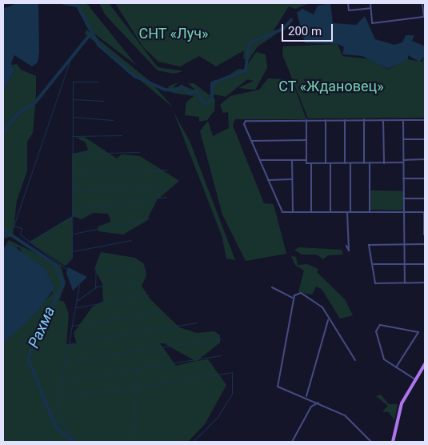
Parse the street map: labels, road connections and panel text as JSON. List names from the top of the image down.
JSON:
{
  "water": ["Рахма"],
  "parks": ["СНТ «Луч»", "СТ «Ждановец»"],
  "scale_bar": "200 m"
}
